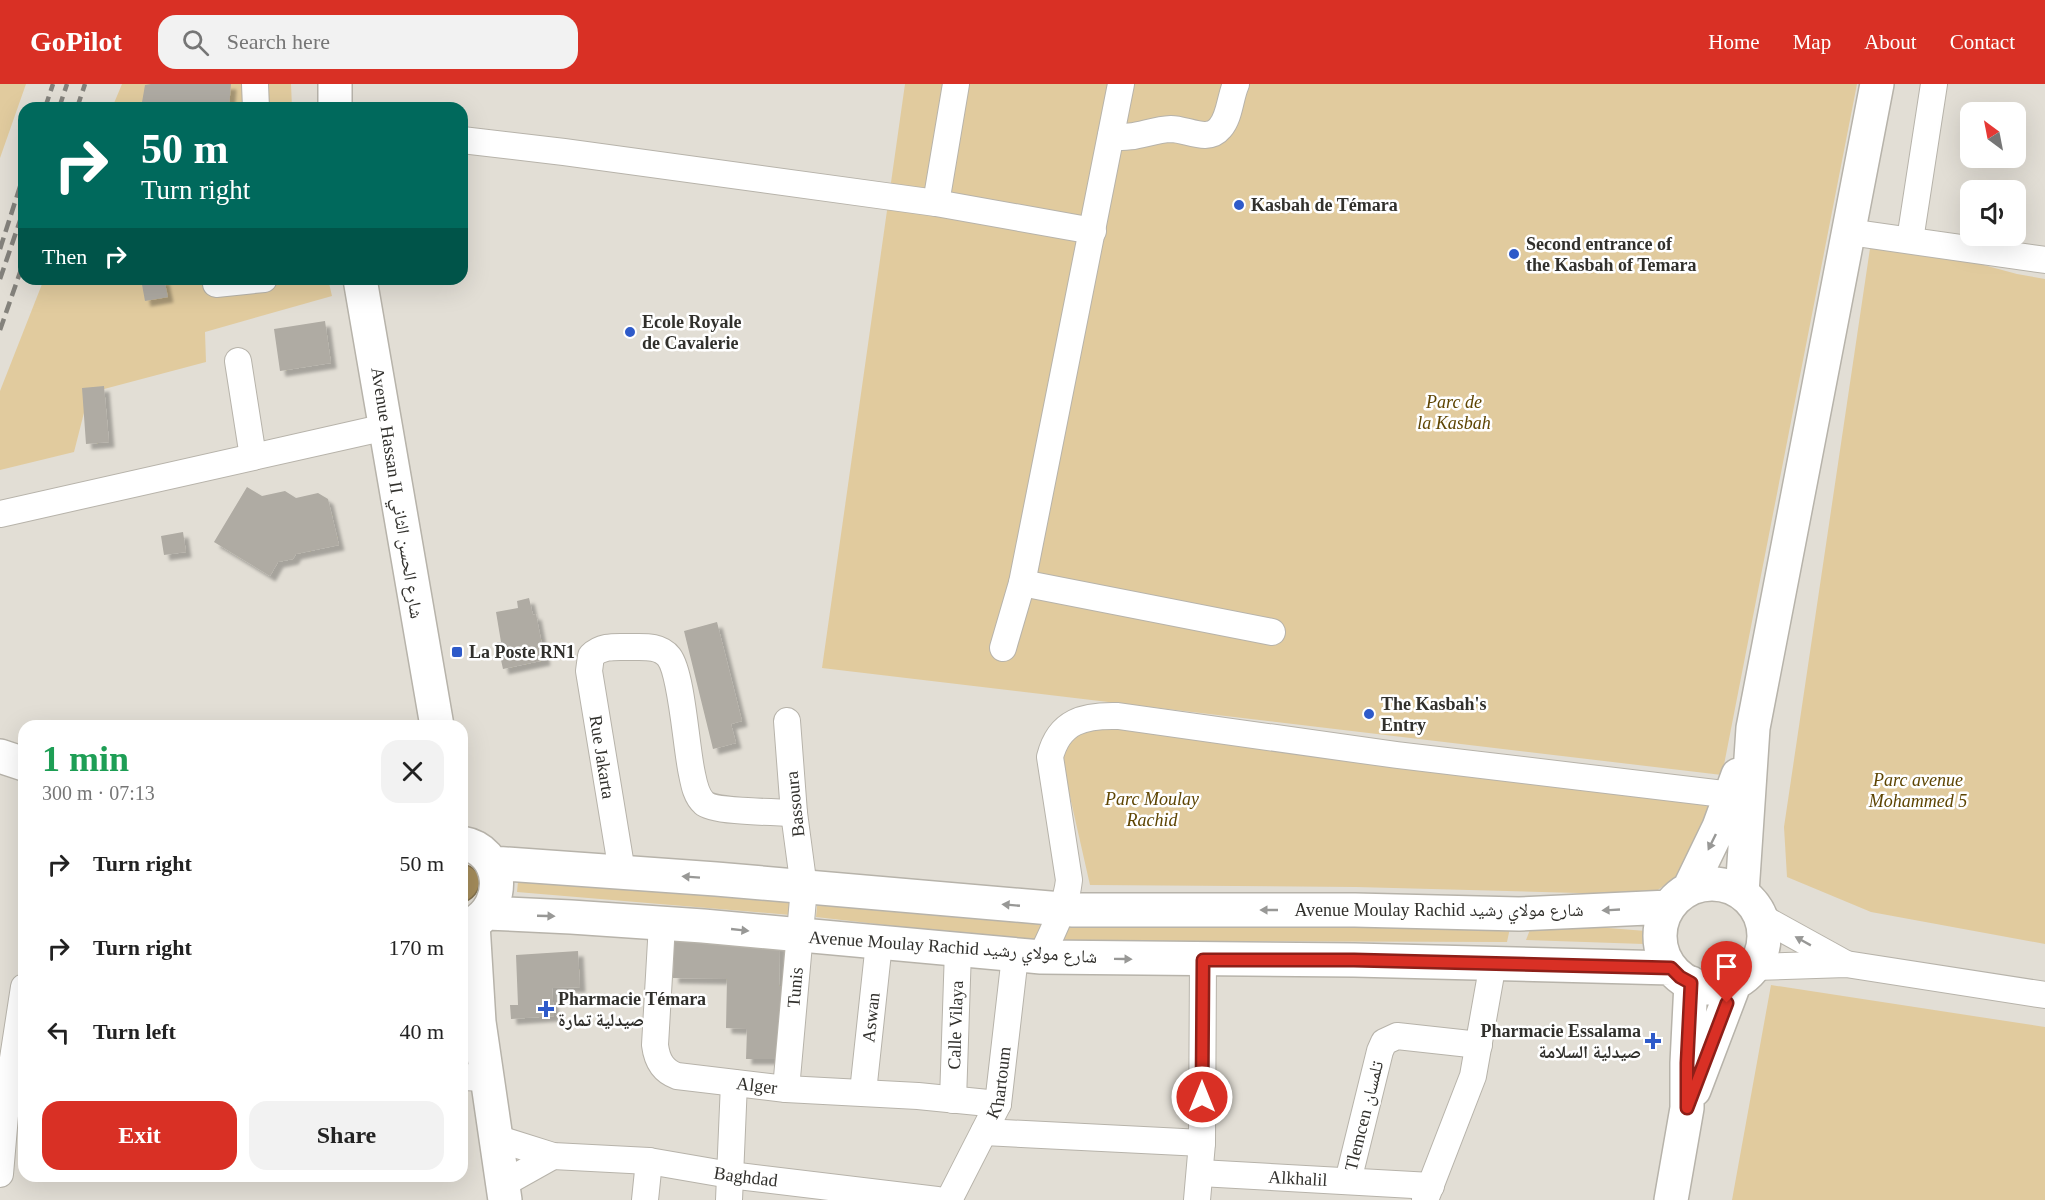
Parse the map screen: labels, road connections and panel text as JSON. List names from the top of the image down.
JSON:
{
  "streets": {
    "main road": ["Avenue Hassan II شارع الحسن الثاني", "Avenue Moulay Rachid شارع مولاي رشيد"],
    "street": [
      "Rue Jakarta",
      "Bassoura",
      "Tunis",
      "Aswan",
      "Calle Vilaya",
      "Khartoum",
      "Alger",
      "Tlemcen تلمسان",
      "Baghdad",
      "Alkhalil"
    ]
  },
  "crossings": [
    ["Rue Jakarta", "Bassoura"],
    ["Rue Jakarta", "Avenue Moulay Rachid شارع مولاي رشيد"],
    ["Bassoura", "Avenue Moulay Rachid شارع مولاي رشيد"],
    ["Bassoura", "Tunis"],
    ["Avenue Moulay Rachid شارع مولاي رشيد", "Tunis"],
    ["Avenue Moulay Rachid شارع مولاي رشيد", "Aswan"],
    ["Avenue Moulay Rachid شارع مولاي رشيد", "Calle Vilaya"],
    ["Avenue Moulay Rachid شارع مولاي رشيد", "Khartoum"],
    ["Avenue Moulay Rachid شارع مولاي رشيد", "Alger"],
    ["Tunis", "Alger"],
    ["Aswan", "Alger"],
    ["Calle Vilaya", "Alger"],
    ["Khartoum", "Alger"],
    ["Tlemcen تلمسان", "Alkhalil"]
  ],
  "parks": ["Parc de la Kasbah", "Parc avenue Mohammed 5", "Parc Moulay Rachid"],
  "places": {
    "other": [
      "Kasbah de Témara",
      "Second entrance of the Kasbah of Temara",
      "Ecole Royale de Cavalerie",
      "The Kasbah's Entry"
    ],
    "transit": ["La Poste RN1"],
    "health": ["Pharmacie Témara صيدلية تمارة", "Pharmacie Essalama صيدلية السلامة"]
  },
  "north": "top left",
  "page": {
    "header": "GoPilot",
    "search": "Search here",
    "nav": [
      "Home",
      "Map",
      "About",
      "Contact"
    ],
    "turn": ["50 m", "Turn right"],
    "then": "Then",
    "heading": ["1 min", "300 m · 07:13"],
    "list": [
      {
        "name": "Turn right",
        "value": "50 m"
      },
      {
        "name": "Turn right",
        "value": "170 m"
      },
      {
        "name": "Turn left",
        "value": "40 m"
      }
    ],
    "buttons": ["Exit", "Share"]
  }
}
